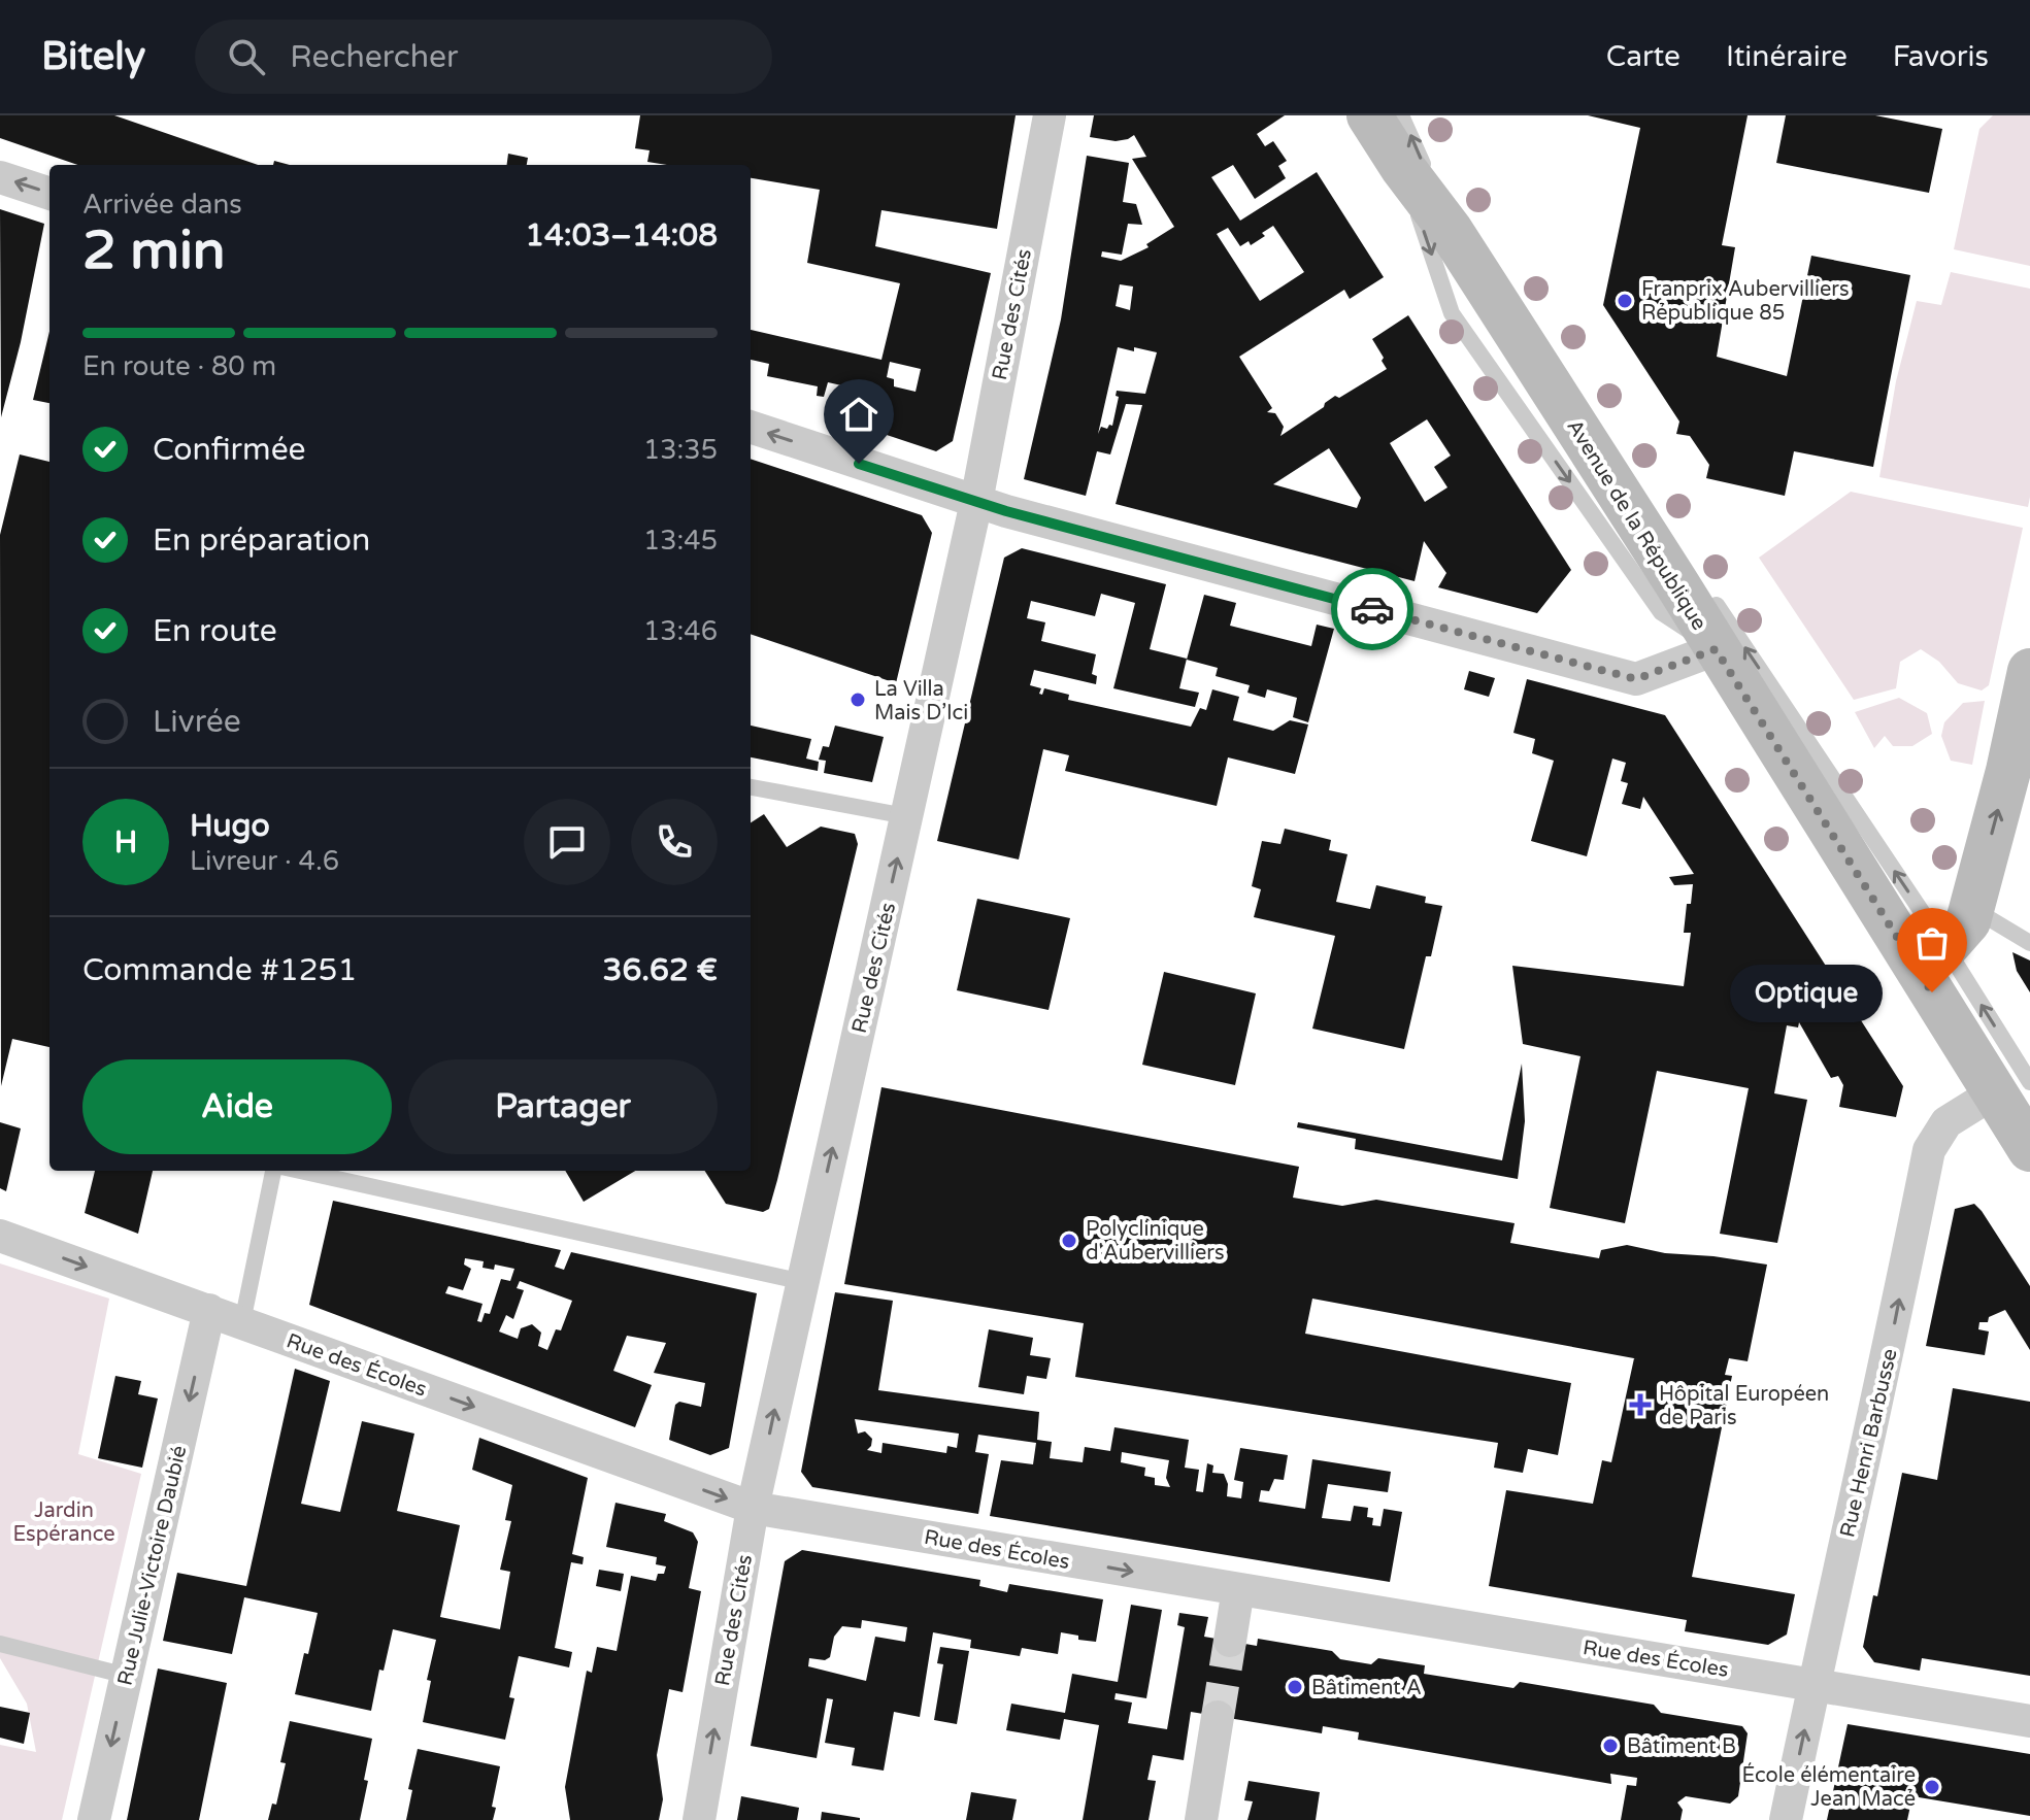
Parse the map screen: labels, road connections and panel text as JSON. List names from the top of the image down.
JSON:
{
  "streets": {
    "main road": ["Avenue de la République"],
    "street": [
      "Rue des Cités",
      "Rue des Écoles",
      "Rue Henri Barbusse",
      "Rue Julie-Victoire Daubié"
    ]
  },
  "crossings": [
    ["Rue des Cités", "Rue des Écoles"],
    ["Avenue de la République", "Rue Henri Barbusse"],
    ["Rue des Écoles", "Rue Henri Barbusse"],
    ["Rue des Écoles", "Rue Julie-Victoire Daubié"]
  ],
  "one_way": [
    "Rue des Cités",
    "Rue des Écoles",
    "Rue Henri Barbusse",
    "Rue Julie-Victoire Daubié"
  ],
  "parks": ["Jardin Espérance"],
  "places": {
    "other": [
      "Franprix Aubervilliers République 85",
      "La Villa Mais D’Ici",
      "Optique",
      "Polyclinique d'Aubervilliers",
      "Bâtiment A",
      "Bâtiment B",
      "École élémentaire Jean Macé"
    ],
    "health": ["Hôpital Européen de Paris"]
  },
  "page": {
    "header": "Bitely",
    "search": "Rechercher",
    "nav": ["Carte", "Itinéraire", "Favoris"],
    "heading": ["2 min", "Arrivée dans", "14:03–14:08"],
    "panel": [
      "Hugo",
      "Livreur · 4.6",
      "Commande #1251",
      "36.62 €"
    ],
    "bar": "En route · 80 m",
    "list": [
      ["Confirmée", "13:35"],
      ["En préparation", "13:45"],
      ["En route", "13:46"],
      "Livrée"
    ],
    "round": "H",
    "bubble": "Optique",
    "buttons": ["Aide", "Partager"]
  }
}
